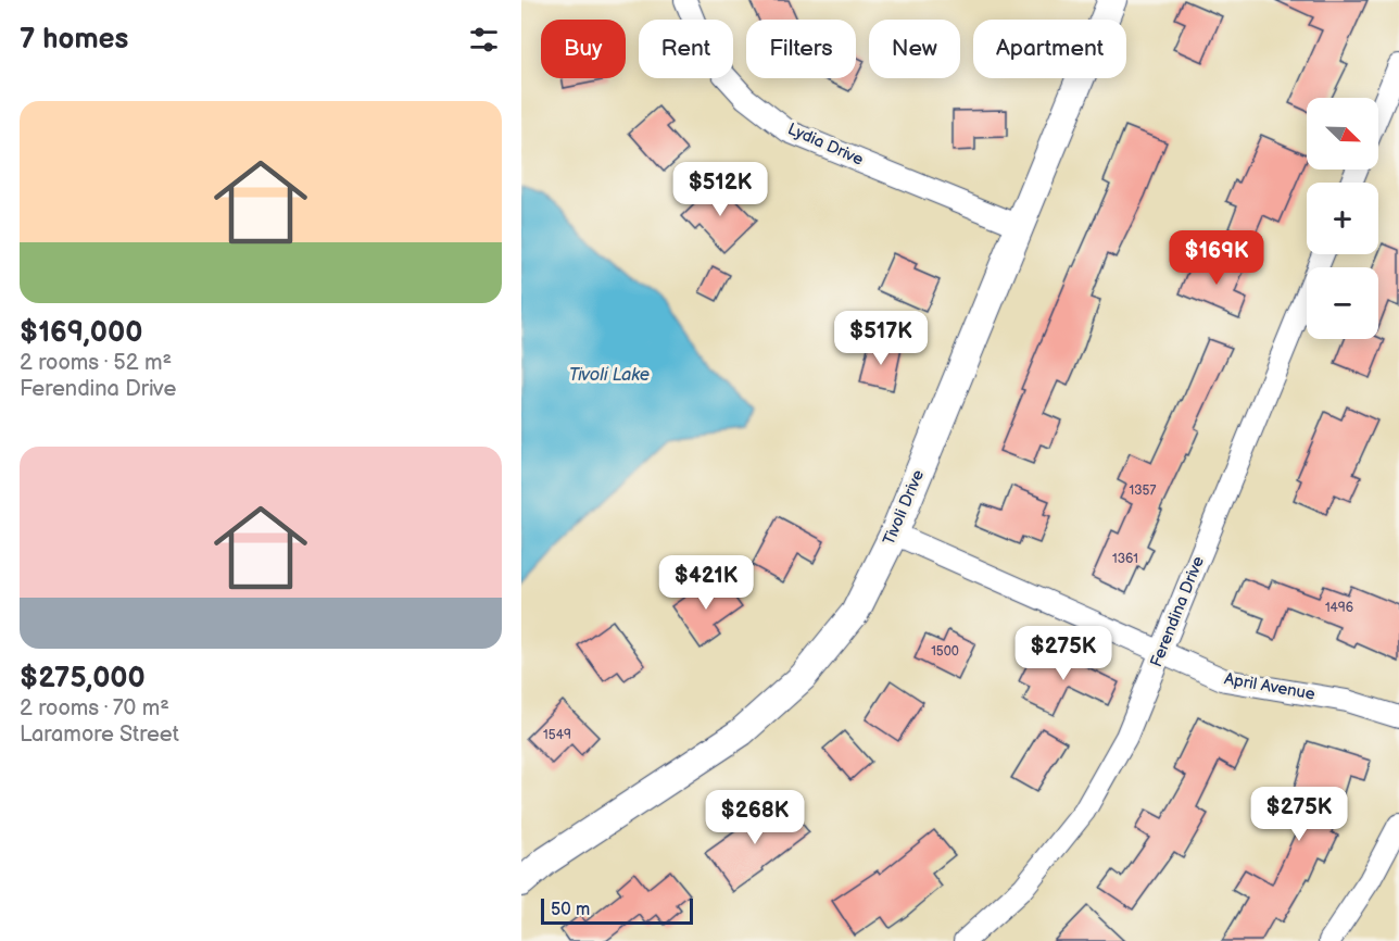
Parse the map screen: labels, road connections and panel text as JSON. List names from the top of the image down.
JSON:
{
  "streets": {
    "street": [
      "Lydia Drive",
      "Tivoli Drive",
      "Ferendina Drive",
      "April Avenue"
    ]
  },
  "crossings": [
    ["Lydia Drive", "Tivoli Drive"],
    ["Tivoli Drive", "April Avenue"],
    ["Ferendina Drive", "April Avenue"]
  ],
  "water": ["Tivoli Lake"],
  "house_numbers": [
    "1357",
    "1361",
    "1496",
    "1500",
    "1549"
  ],
  "scale_bar": "50 m",
  "north": "bottom right",
  "page": {
    "heading": "7 homes",
    "chip": [
      "Buy",
      "Rent",
      "Filters",
      "New",
      "Apartment"
    ],
    "list": [
      {
        "name": "$169,000",
        "note": "2 rooms · 52 m² · Ferendina Drive"
      },
      {
        "name": "$275,000",
        "note": "2 rooms · 70 m² · Laramore Street"
      }
    ],
    "map_buttons": ["+", "−"],
    "price": [
      "$512K",
      "$169K",
      "$517K",
      "$421K",
      "$275K",
      "$275K",
      "$268K"
    ],
    "scale": "50 m"
  }
}
